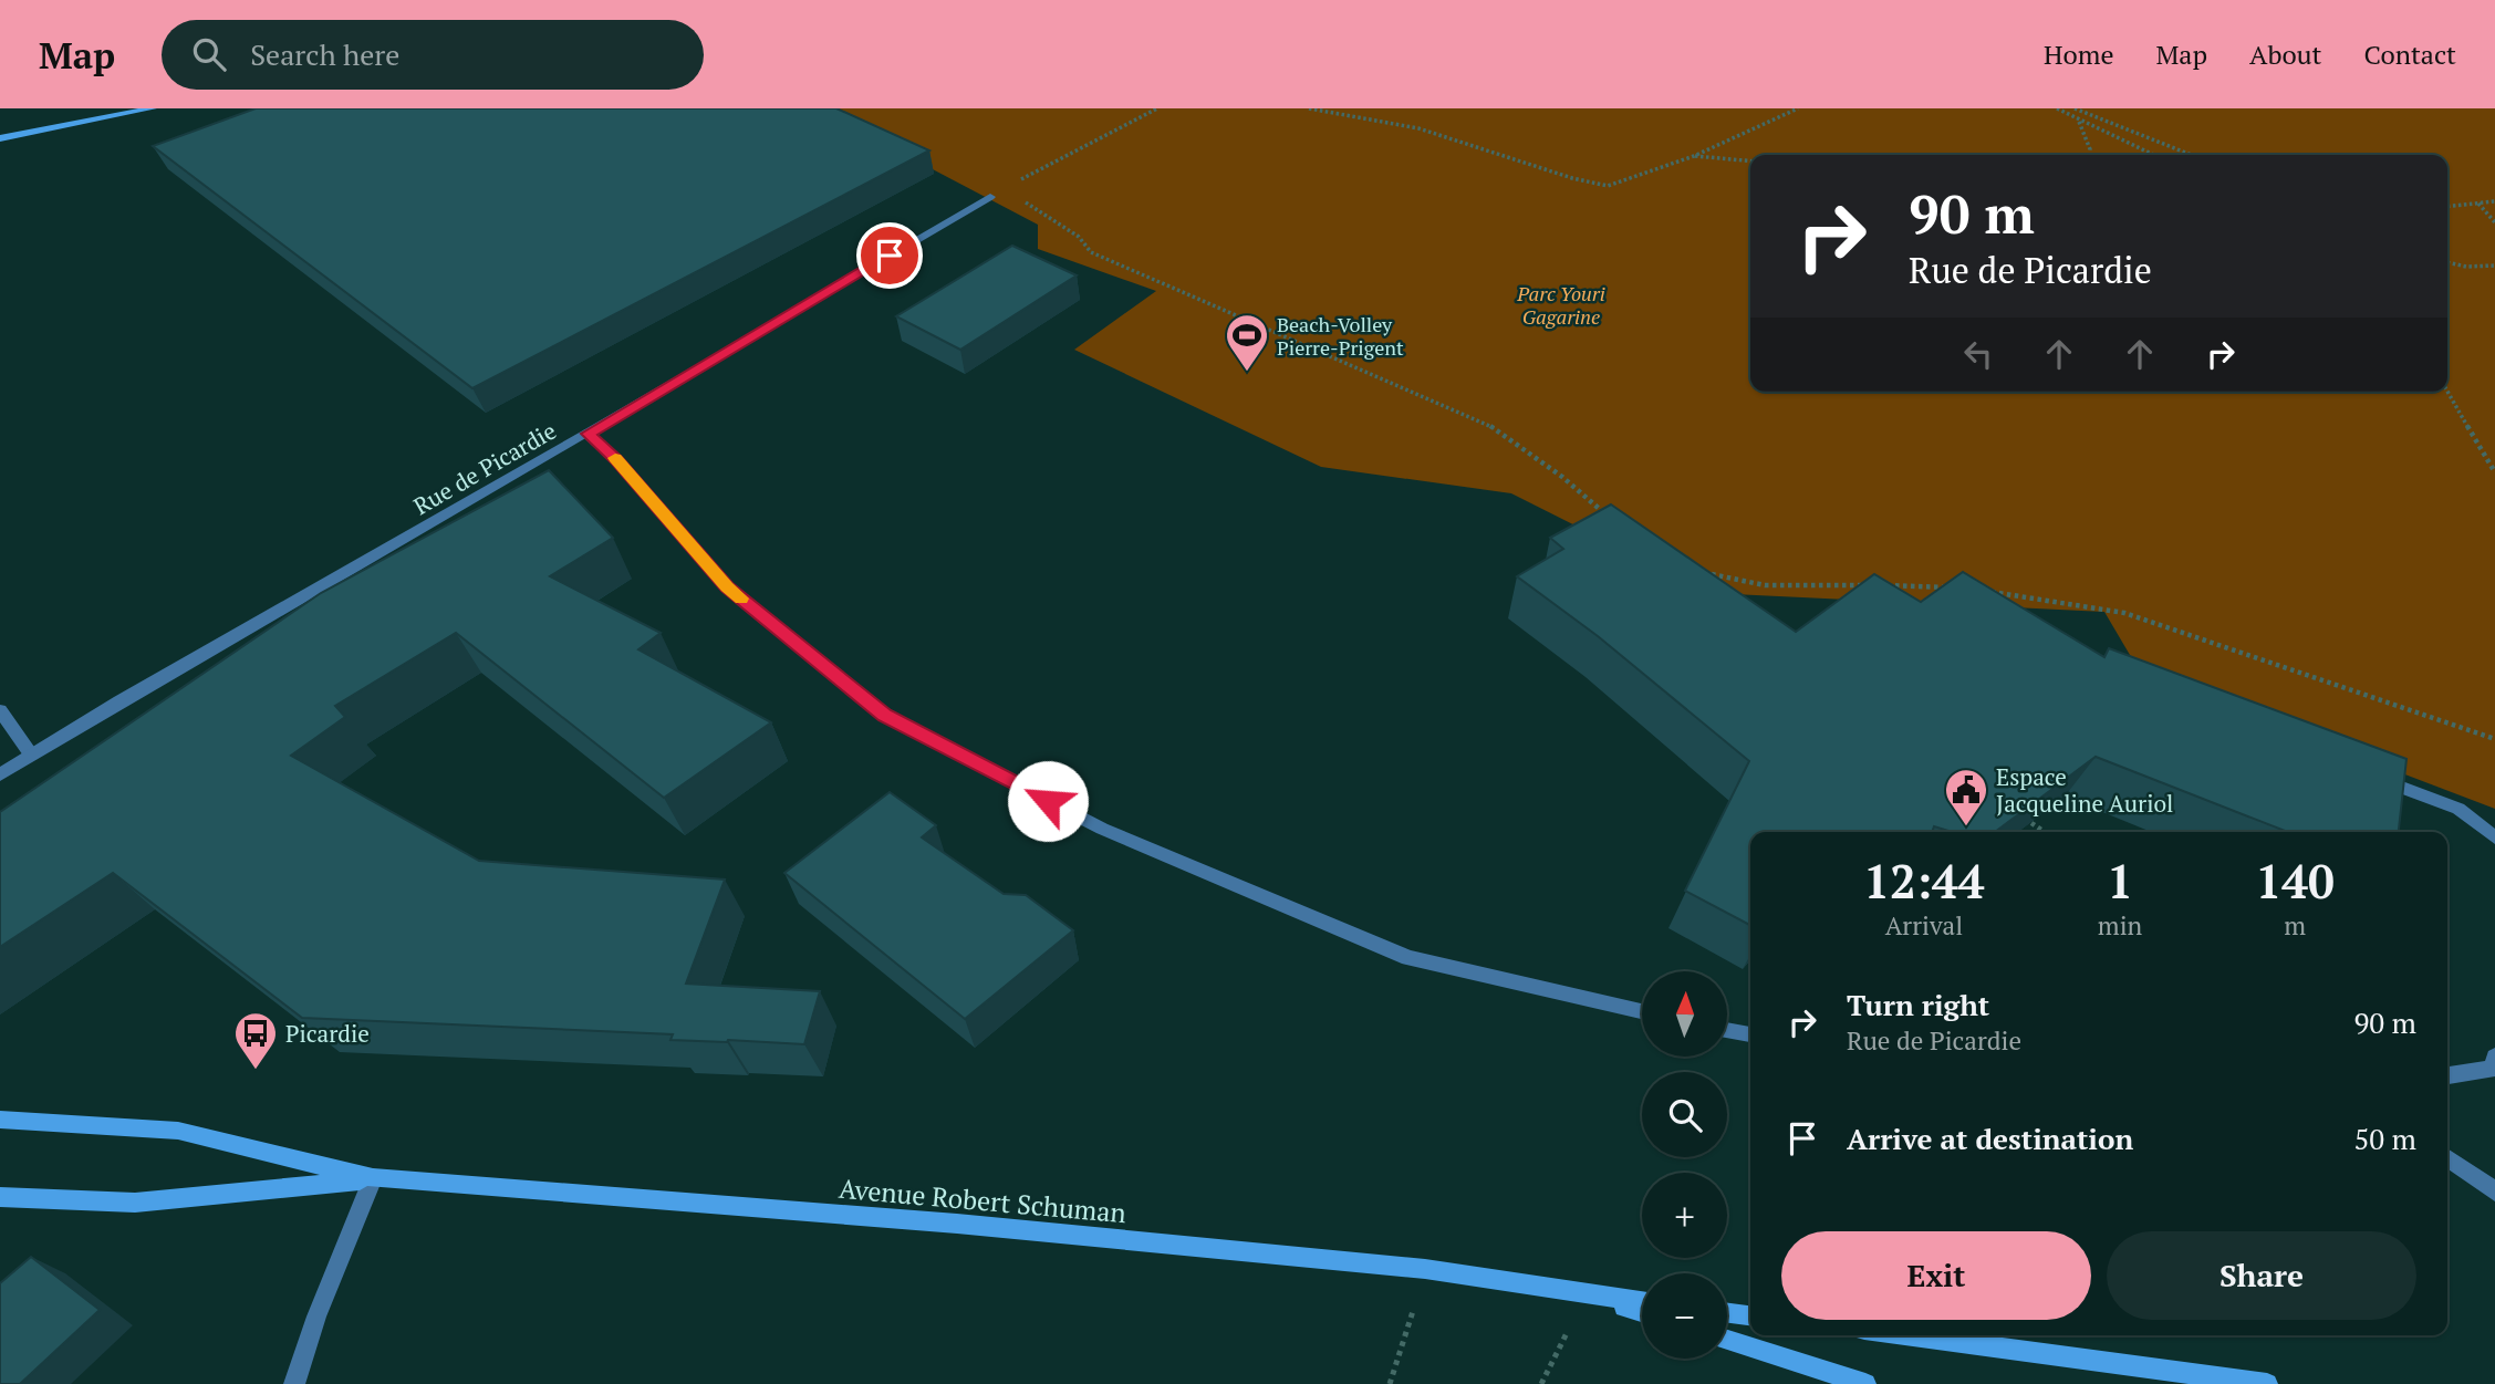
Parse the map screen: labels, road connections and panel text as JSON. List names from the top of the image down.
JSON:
{
  "streets": {
    "main road": ["Avenue Robert Schuman"],
    "street": ["Rue de Picardie"]
  },
  "parks": ["Parc Youri Gagarine"],
  "places": {
    "sports": ["Beach-Volley Pierre-Prigent"],
    "public building": ["Espace Jacqueline Auriol"],
    "bus stop": ["Picardie"]
  },
  "north": "top",
  "page": {
    "header": "Map",
    "search": "Search here",
    "nav": [
      "Home",
      "Map",
      "About",
      "Contact"
    ],
    "turn": ["90 m", "Rue de Picardie"],
    "eta": [
      "12:44",
      "Arrival",
      "1",
      "min",
      "140",
      "m"
    ],
    "list": [
      {
        "name": "Turn right",
        "note": "Rue de Picardie",
        "value": "90 m"
      },
      {
        "name": "Arrive at destination",
        "value": "50 m"
      }
    ],
    "map_buttons": ["+", "−"],
    "buttons": ["Exit", "Share"]
  }
}
